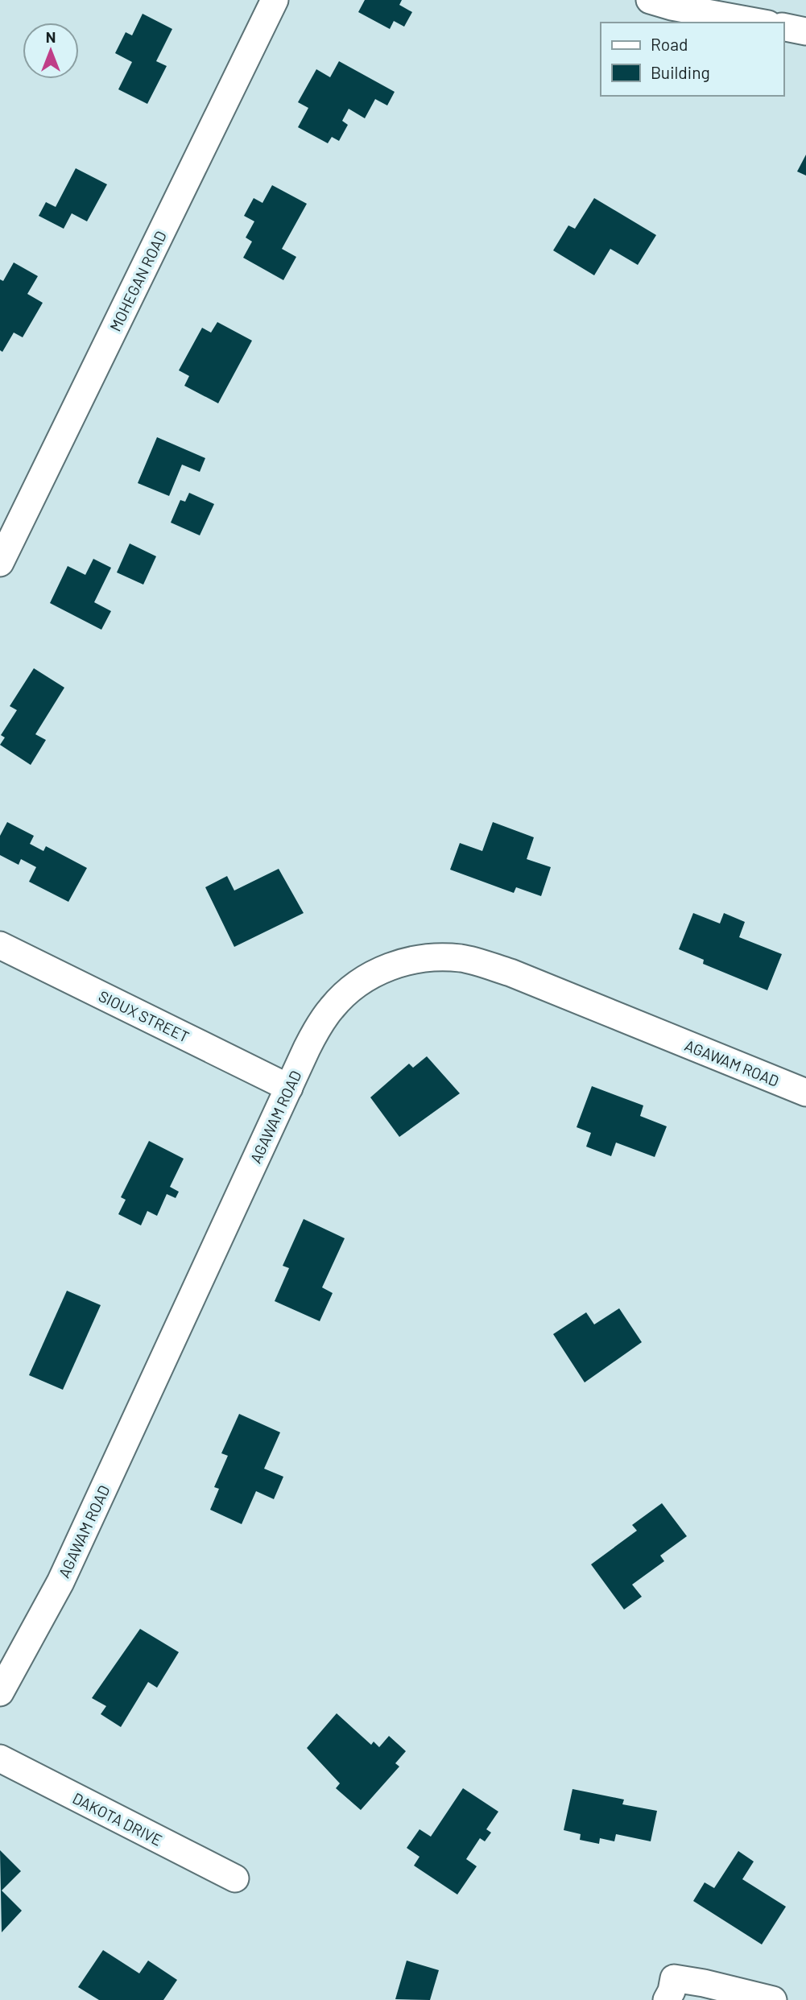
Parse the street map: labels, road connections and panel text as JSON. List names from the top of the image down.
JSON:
{
  "streets": {
    "street": [
      "MOHEGAN ROAD",
      "SIOUX STREET",
      "AGAWAM ROAD",
      "DAKOTA DRIVE"
    ]
  },
  "crossings": [
    ["SIOUX STREET", "AGAWAM ROAD"]
  ],
  "legend": ["Road", "Building"],
  "north": "top"
}
